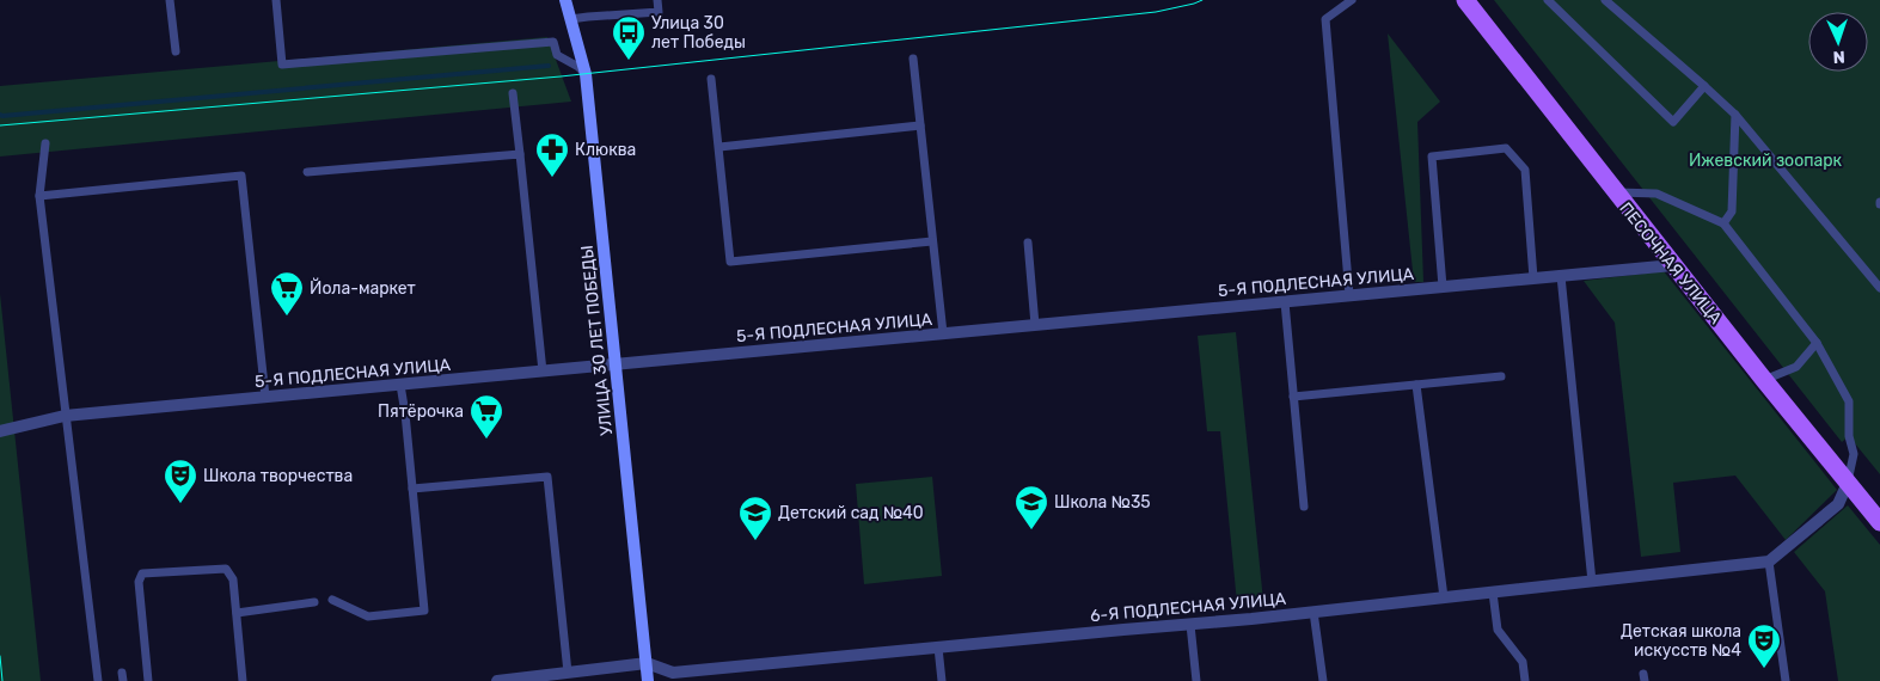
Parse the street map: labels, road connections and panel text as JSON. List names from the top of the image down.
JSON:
{
  "streets": {
    "main road": ["ПЕСОЧНАЯ УЛИЦА", "УЛИЦА 30 ЛЕТ ПОБЕДЫ"],
    "street": ["5-Я ПОДЛЕСНАЯ УЛИЦА", "6-Я ПОДЛЕСНАЯ УЛИЦА"]
  },
  "crossings": [
    ["ПЕСОЧНАЯ УЛИЦА", "5-Я ПОДЛЕСНАЯ УЛИЦА"],
    ["5-Я ПОДЛЕСНАЯ УЛИЦА", "УЛИЦА 30 ЛЕТ ПОБЕДЫ"],
    ["УЛИЦА 30 ЛЕТ ПОБЕДЫ", "6-Я ПОДЛЕСНАЯ УЛИЦА"]
  ],
  "parks": ["Ижевский зоопарк"],
  "places": {
    "bus stop": ["Улица 30 лет Победы"],
    "pharmacy": ["Клюква"],
    "supermarket": ["Йола-маркет", "Пятёрочка"],
    "theatre": ["Школа творчества", "Детская школа искусств №4"],
    "school or university": ["Школа №35", "Детский сад №40"]
  },
  "north": "bottom"
}
